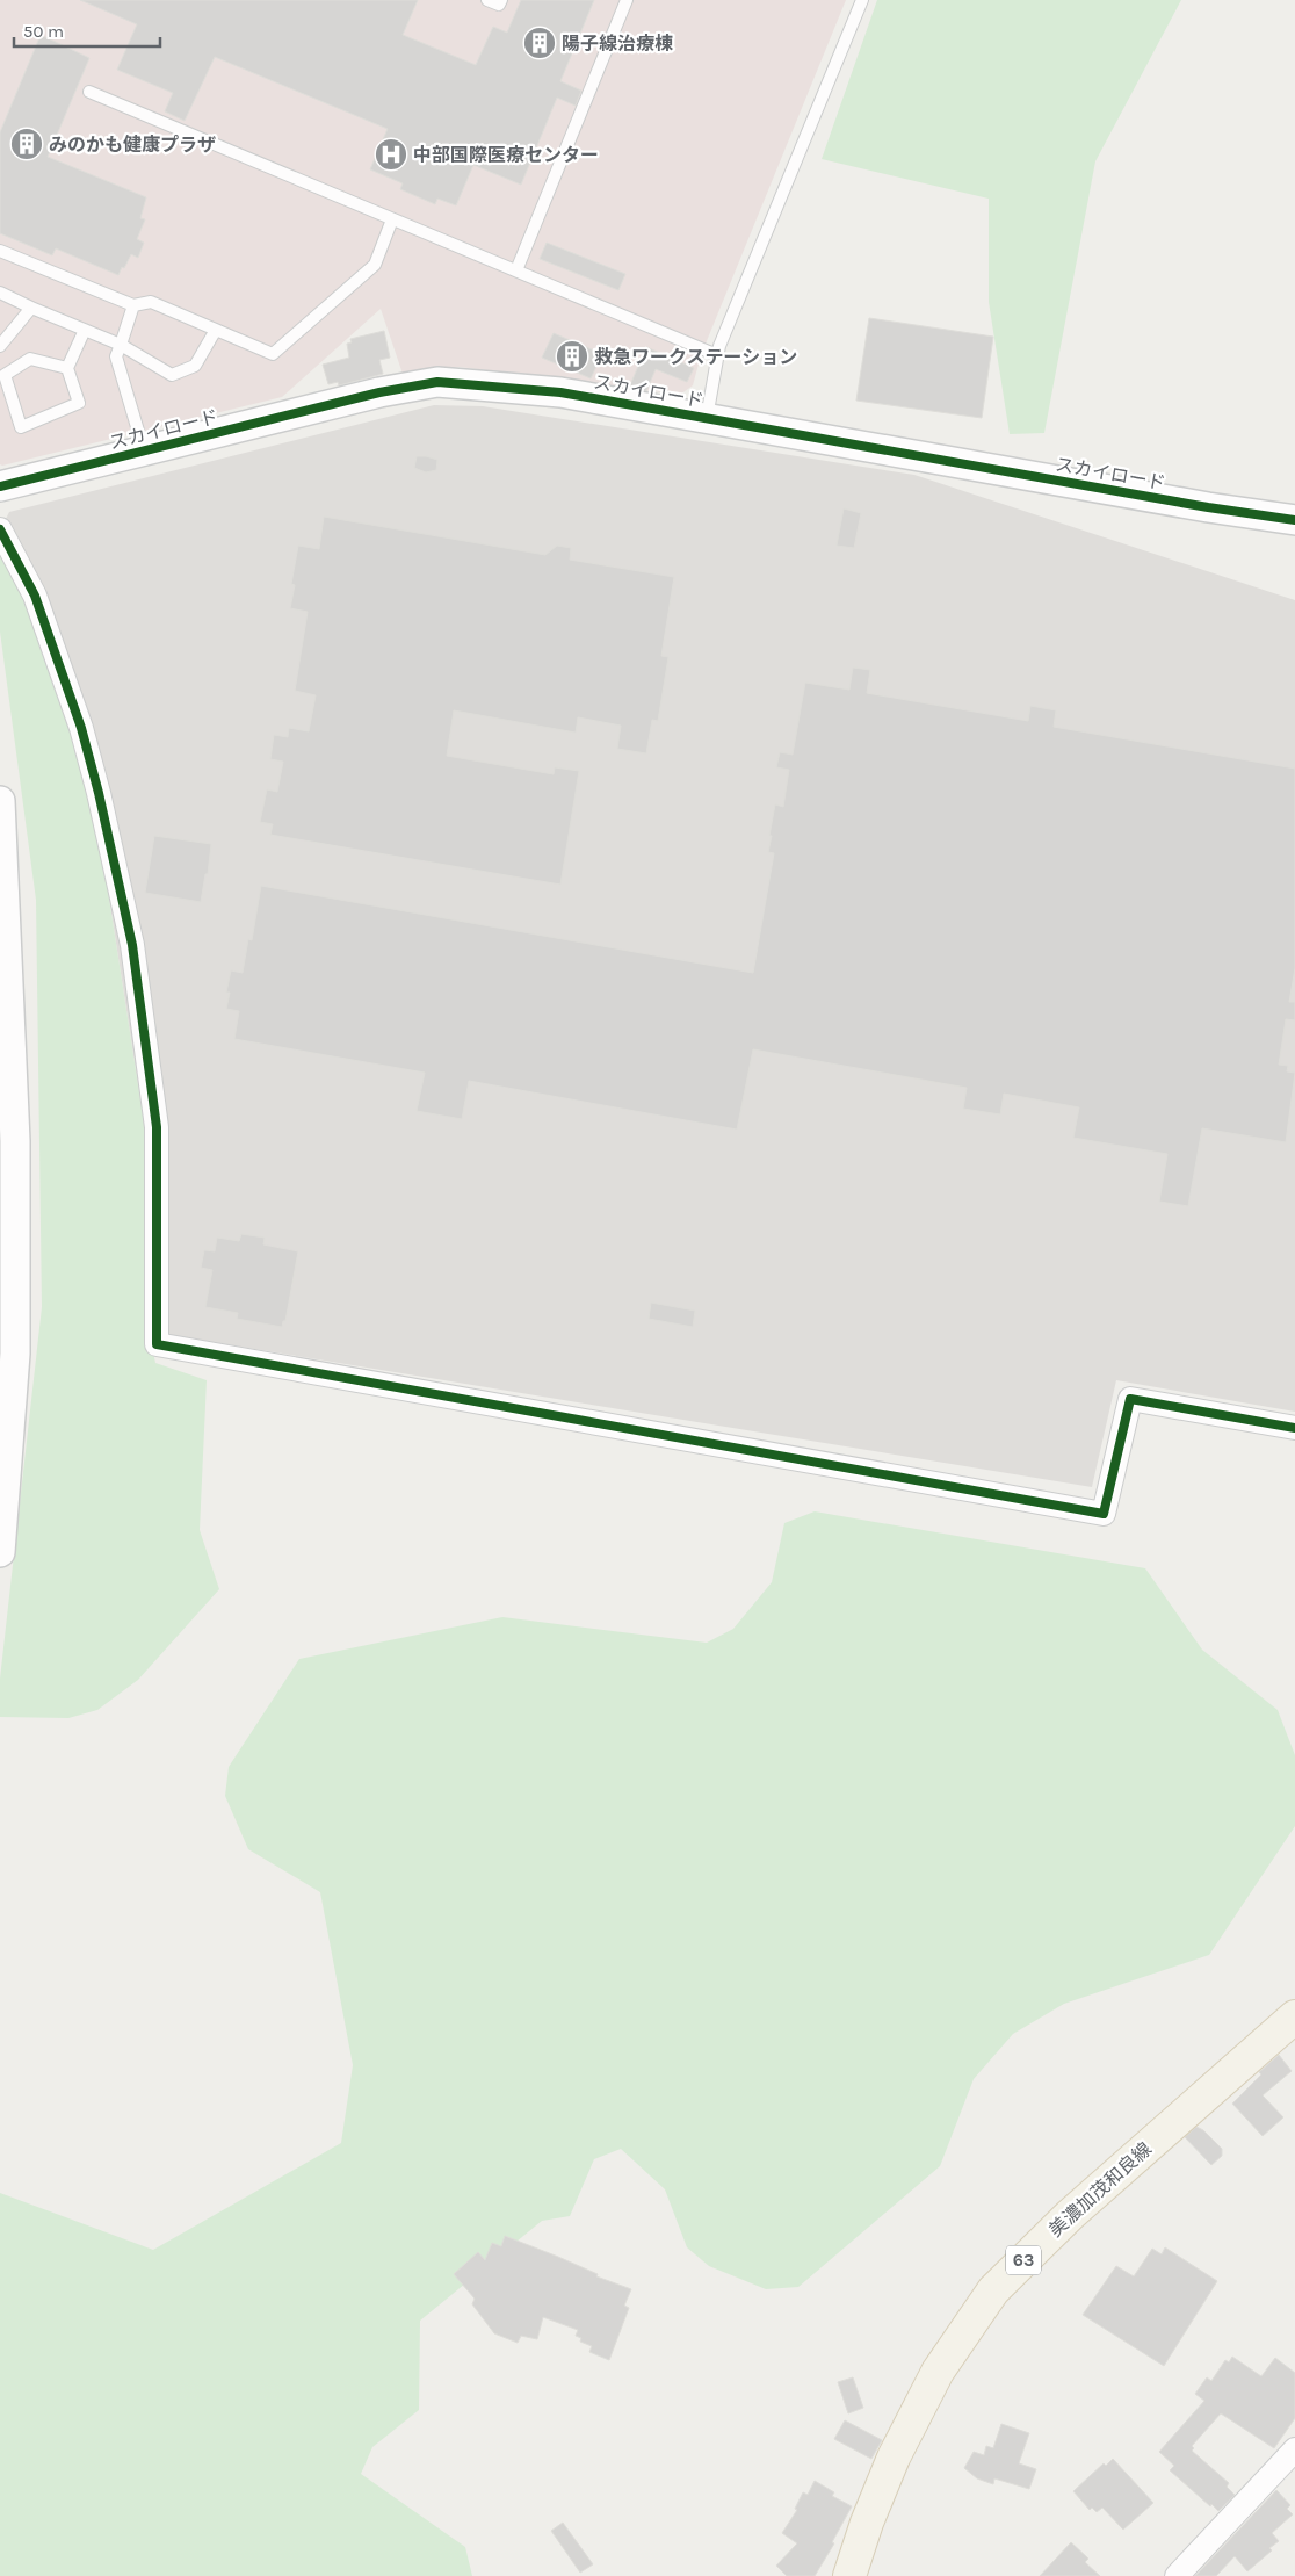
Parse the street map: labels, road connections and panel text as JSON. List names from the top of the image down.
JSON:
{
  "streets": {
    "main road": ["美濃加茂和良線", "63"],
    "street": ["スカイロード"]
  },
  "places": {
    "building": ["陽子線治療棟", "みのかも健康プラザ", "救急ワークステーション"],
    "hospital": ["中部国際医療センター"]
  },
  "scale_bar": "50 m"
}
